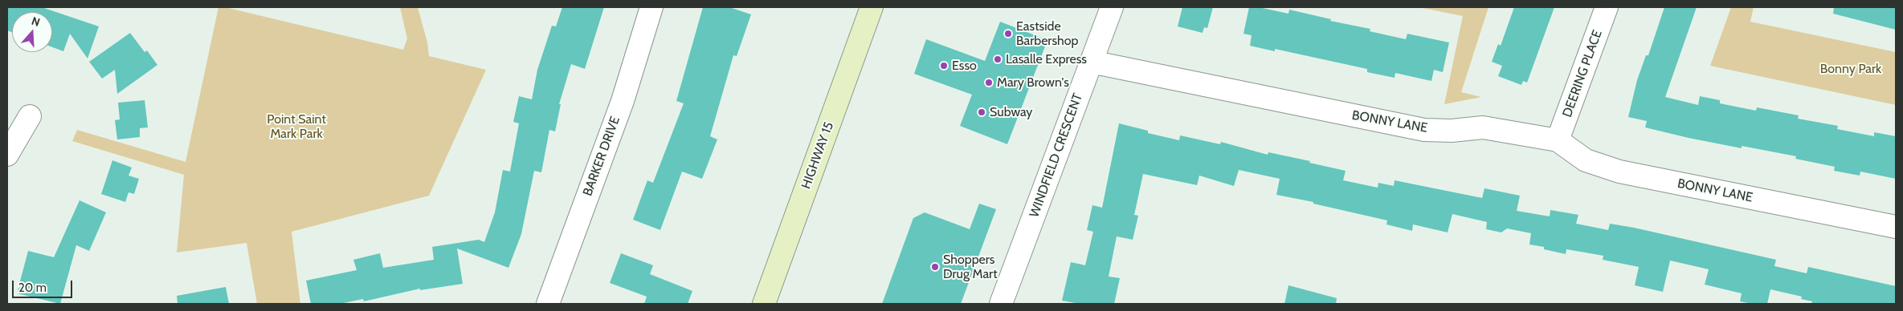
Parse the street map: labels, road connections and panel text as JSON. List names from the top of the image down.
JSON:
{
  "streets": {
    "main road": ["HIGHWAY 15"],
    "street": [
      "DEERING PLACE",
      "BONNY LANE",
      "WINDFIELD CRESCENT",
      "BARKER DRIVE"
    ]
  },
  "crossings": [
    ["DEERING PLACE", "BONNY LANE"],
    ["BONNY LANE", "WINDFIELD CRESCENT"]
  ],
  "parks": ["Bonny Park", "Point Saint Mark Park"],
  "places": [
    "Eastside Barbershop",
    "Lasalle Express",
    "Esso",
    "Mary Brown's",
    "Subway",
    "Shoppers Drug Mart"
  ],
  "scale_bar": "20 m",
  "north": "top"
}
